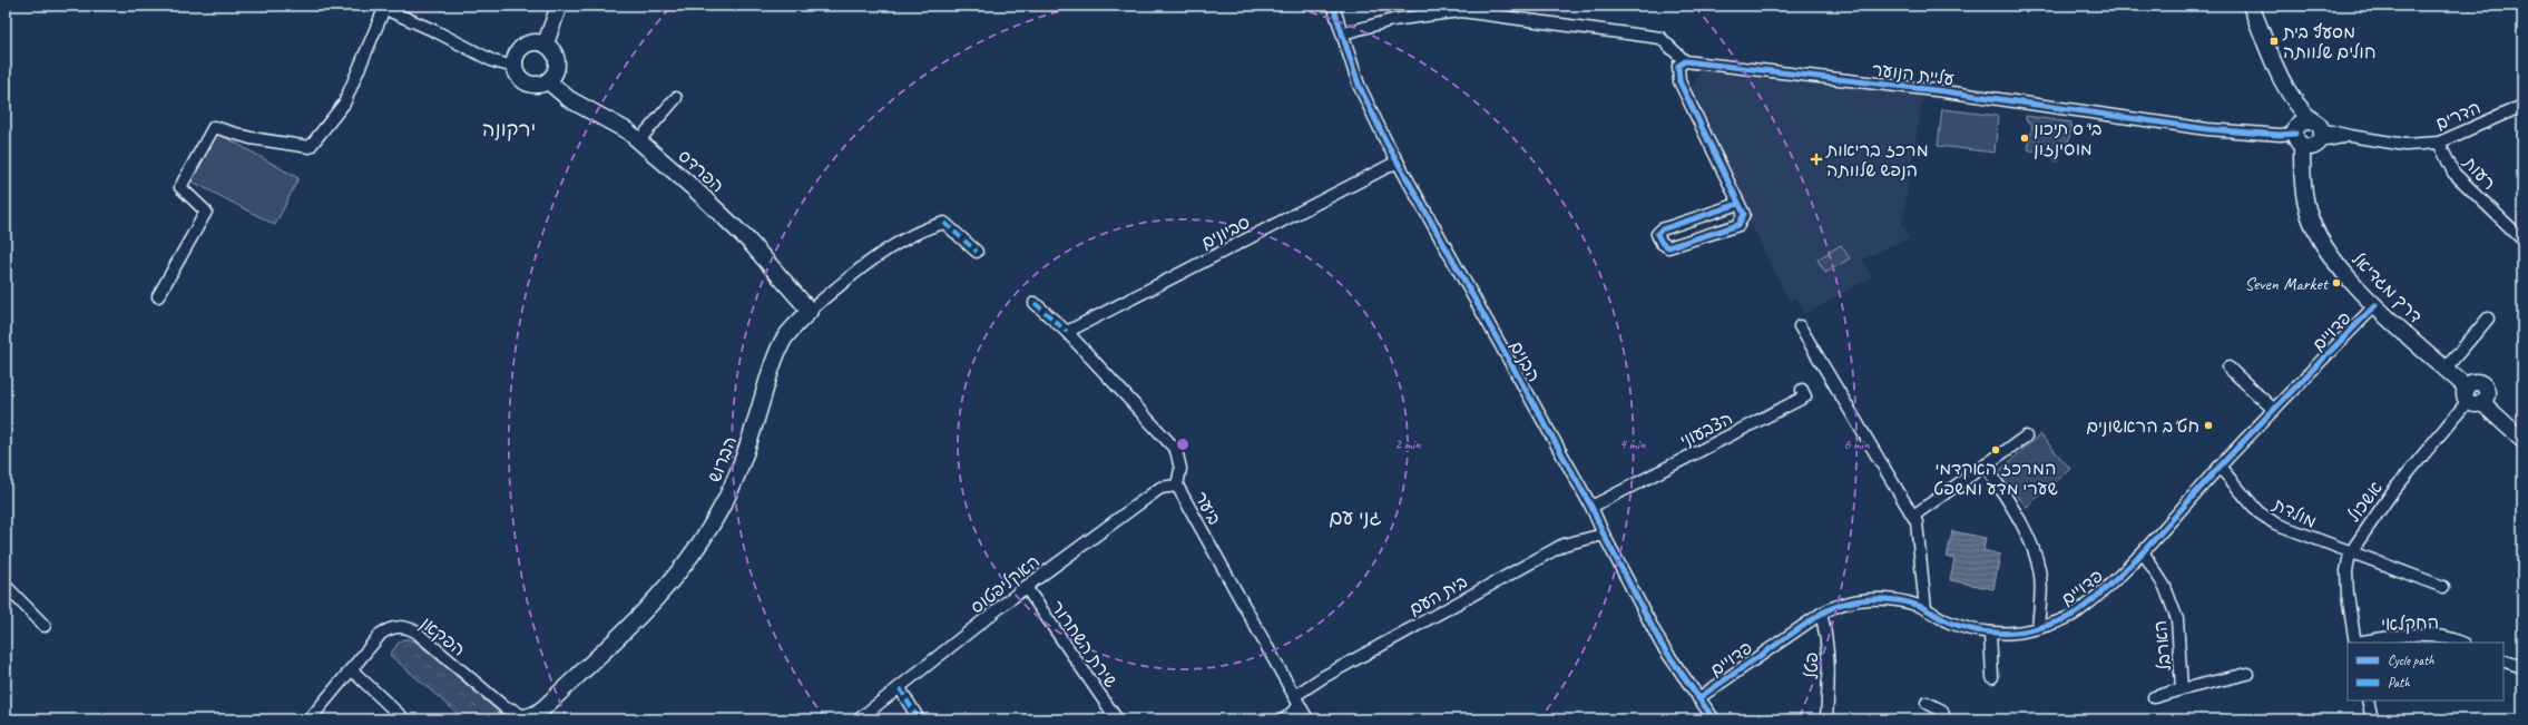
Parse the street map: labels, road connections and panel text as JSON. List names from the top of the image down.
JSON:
{
  "streets": {
    "street": [
      "עליית הנוער",
      "הדרים",
      "הפרדס",
      "רעות",
      "סביונים",
      "דרך מגדיאל",
      "פדויים",
      "הבנים",
      "הצבעוני",
      "הברוש",
      "אשכול",
      "ביער",
      "מולדת",
      "האקליפטוס",
      "בית העם",
      "החקלאי",
      "הפקאן",
      "שירת השחרור",
      "הארבל",
      "פטל"
    ]
  },
  "crossings": [
    ["עליית הנוער", "הדרים"],
    ["עליית הנוער", "דרך מגדיאל"],
    ["הדרים", "רעות"],
    ["הדרים", "דרך מגדיאל"],
    ["הפרדס", "הברוש"],
    ["סביונים", "הבנים"],
    ["סביונים", "ביער"],
    ["דרך מגדיאל", "פדויים"],
    ["דרך מגדיאל", "אשכול"],
    ["פדויים", "הבנים"],
    ["פדויים", "מולדת"],
    ["פדויים", "הארבל"],
    ["פדויים", "פטל"],
    ["הבנים", "הצבעוני"],
    ["הבנים", "בית העם"],
    ["הברוש", "הפקאן"],
    ["אשכול", "מולדת"],
    ["ביער", "האקליפטוס"],
    ["ביער", "בית העם"],
    ["האקליפטוס", "שירת השחרור"]
  ],
  "districts": ["ירקונה", "גני עם"],
  "places": {
    "transit": ["מסעף בית חולים שלוותה"],
    "other": [
      "בי\"ס תיכון מוסינזון",
      "Seven Market",
      "חט\"ב הראשונים",
      "המרכז האקדמי שערי מדע ומשפט"
    ],
    "health": ["מרכז בריאות הנפש שלוותה"]
  },
  "legend": ["Cycle path", "Path"],
  "rings": ["2 min", "4 min", "6 min"]
}
